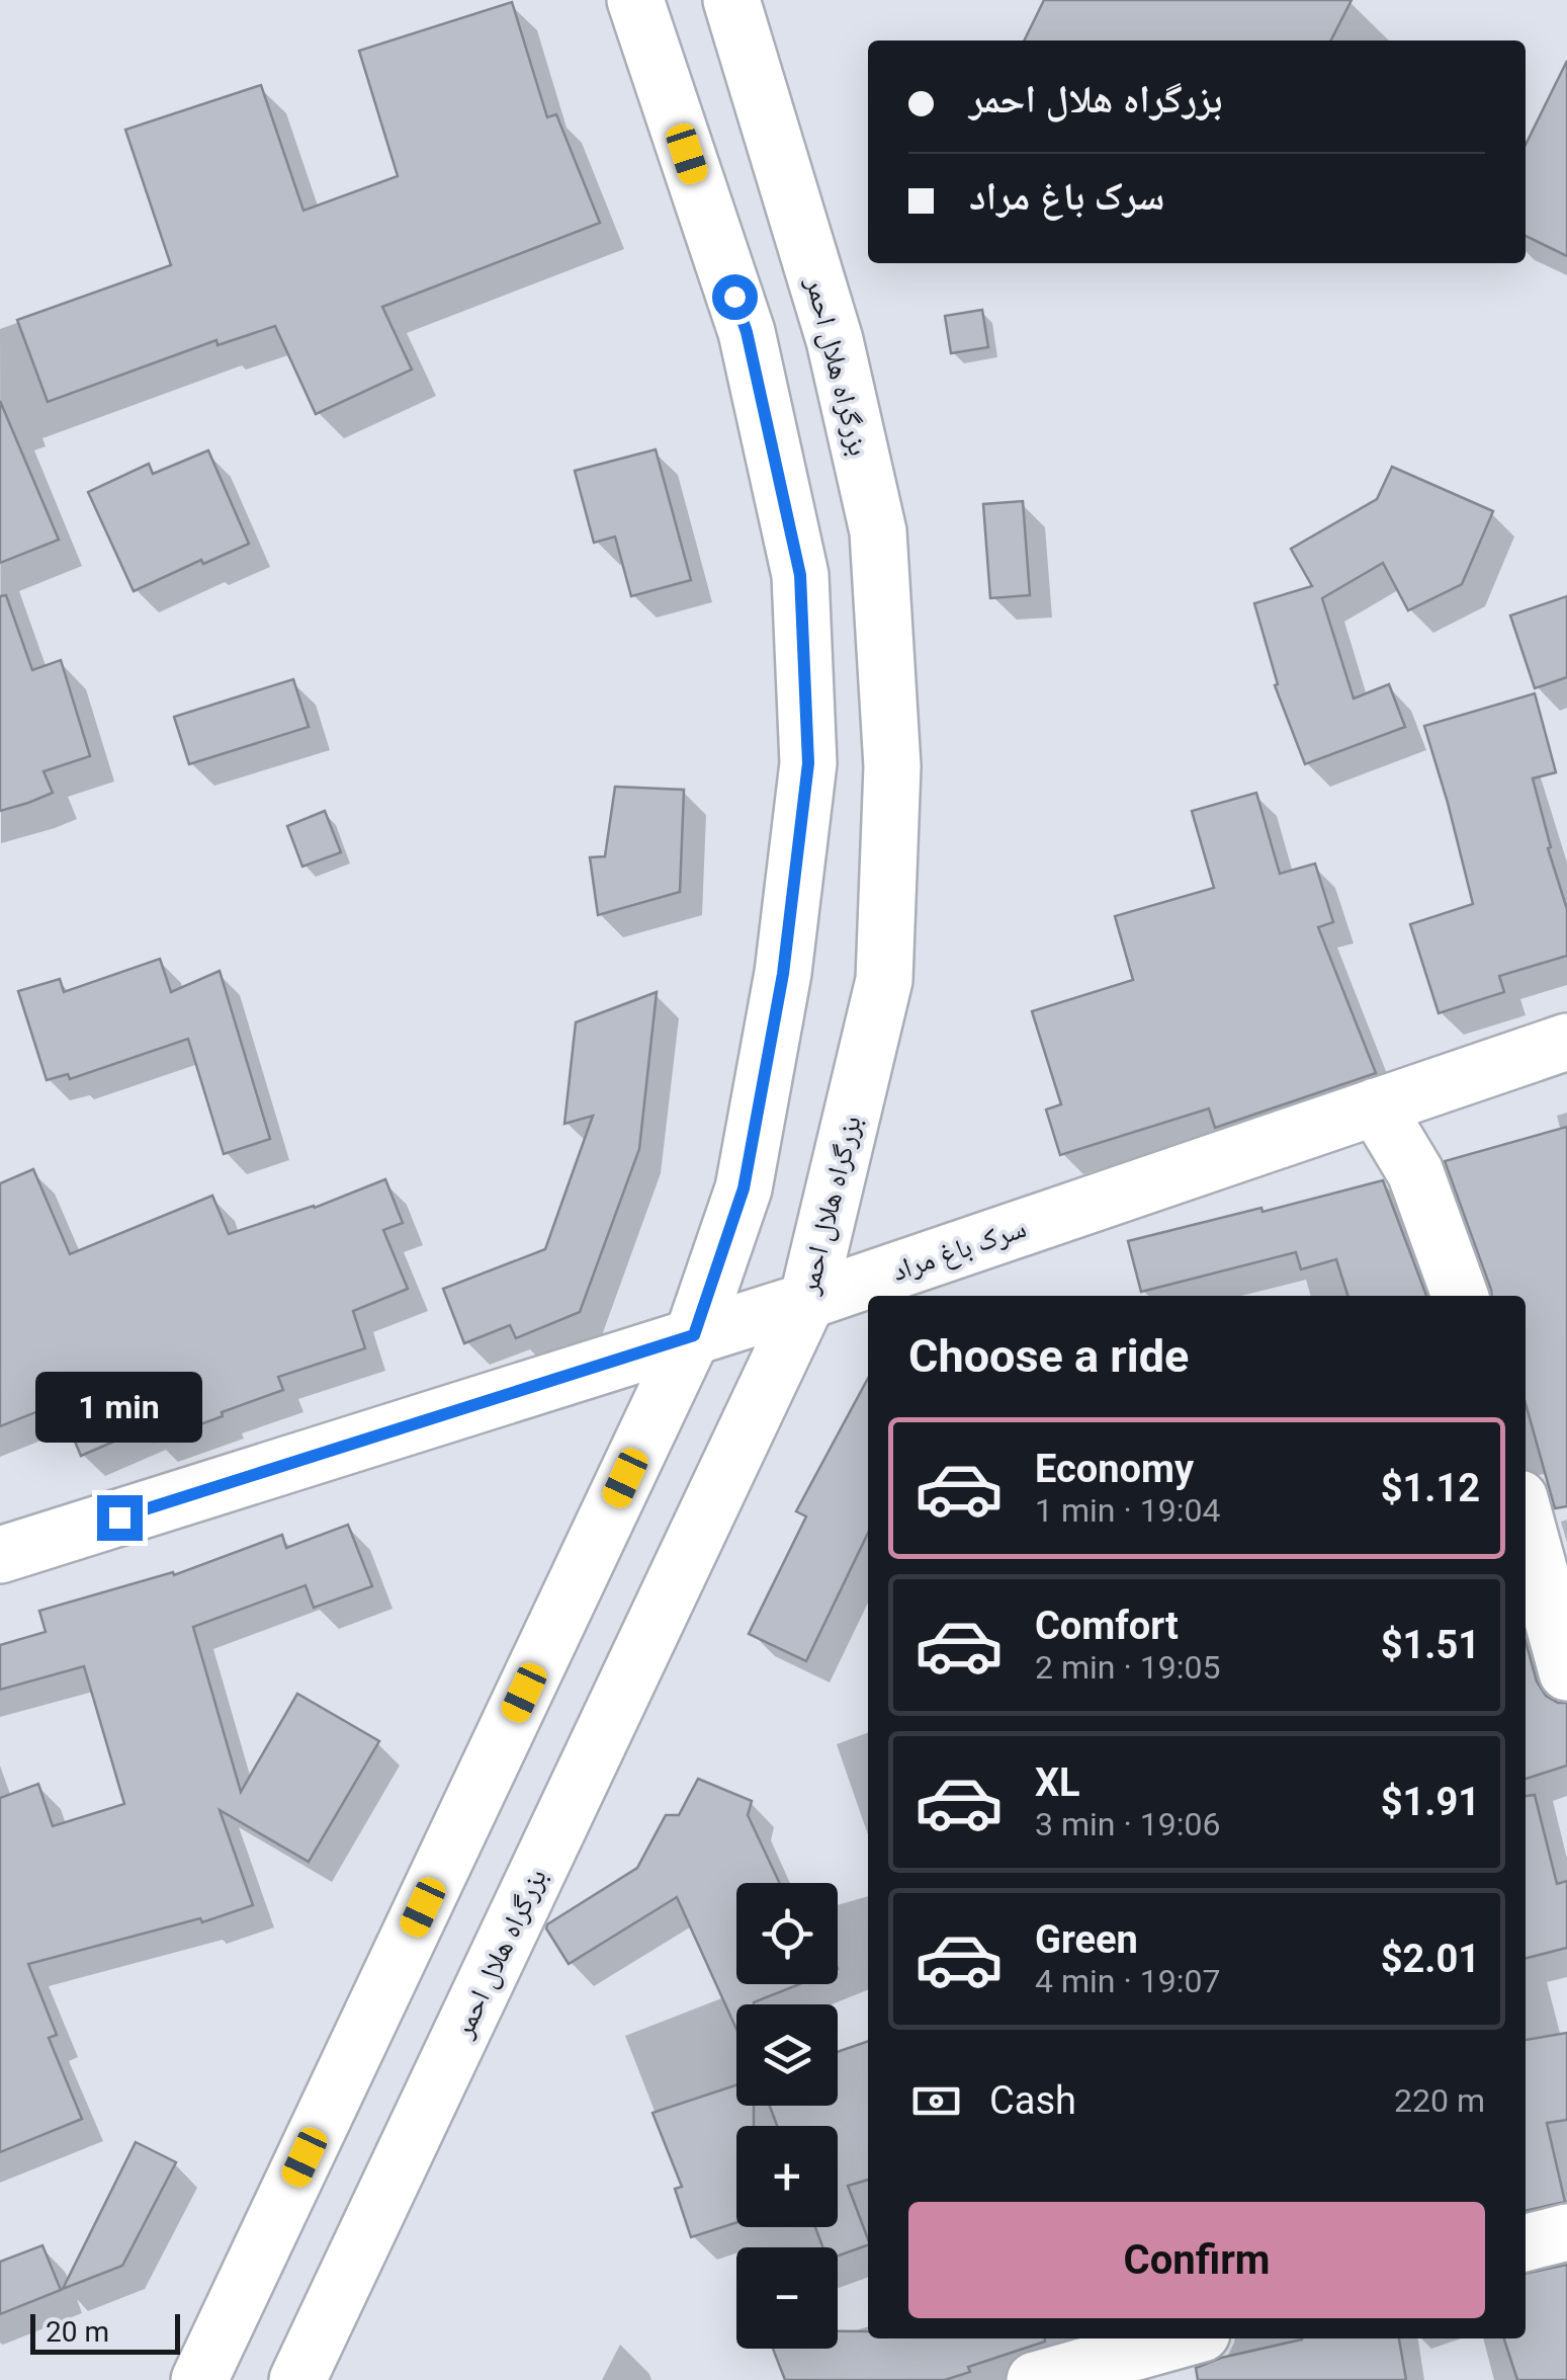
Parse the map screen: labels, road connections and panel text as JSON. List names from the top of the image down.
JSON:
{
  "streets": {
    "main road": ["بزرگراه هلال احمر", "سرک باغ مراد"]
  },
  "crossings": [
    ["بزرگراه هلال احمر", "سرک باغ مراد"]
  ],
  "scale_bar": "20 m",
  "page": {
    "banner": ["بزرگراه هلال احمر", "سرک باغ مراد"],
    "heading": "Choose a ride",
    "bubble": "1 min",
    "list": [
      {
        "name": "Economy",
        "note": "1 min · 19:04",
        "value": "$1.12"
      },
      {
        "name": "Comfort",
        "note": "2 min · 19:05",
        "value": "$1.51"
      },
      {
        "name": "XL",
        "note": "3 min · 19:06",
        "value": "$1.91"
      },
      {
        "name": "Green",
        "note": "4 min · 19:07",
        "value": "$2.01"
      }
    ],
    "map_buttons": ["+", "−"],
    "pay": ["Cash", "220 m"],
    "buttons": "Confirm",
    "scale": "20 m"
  }
}
